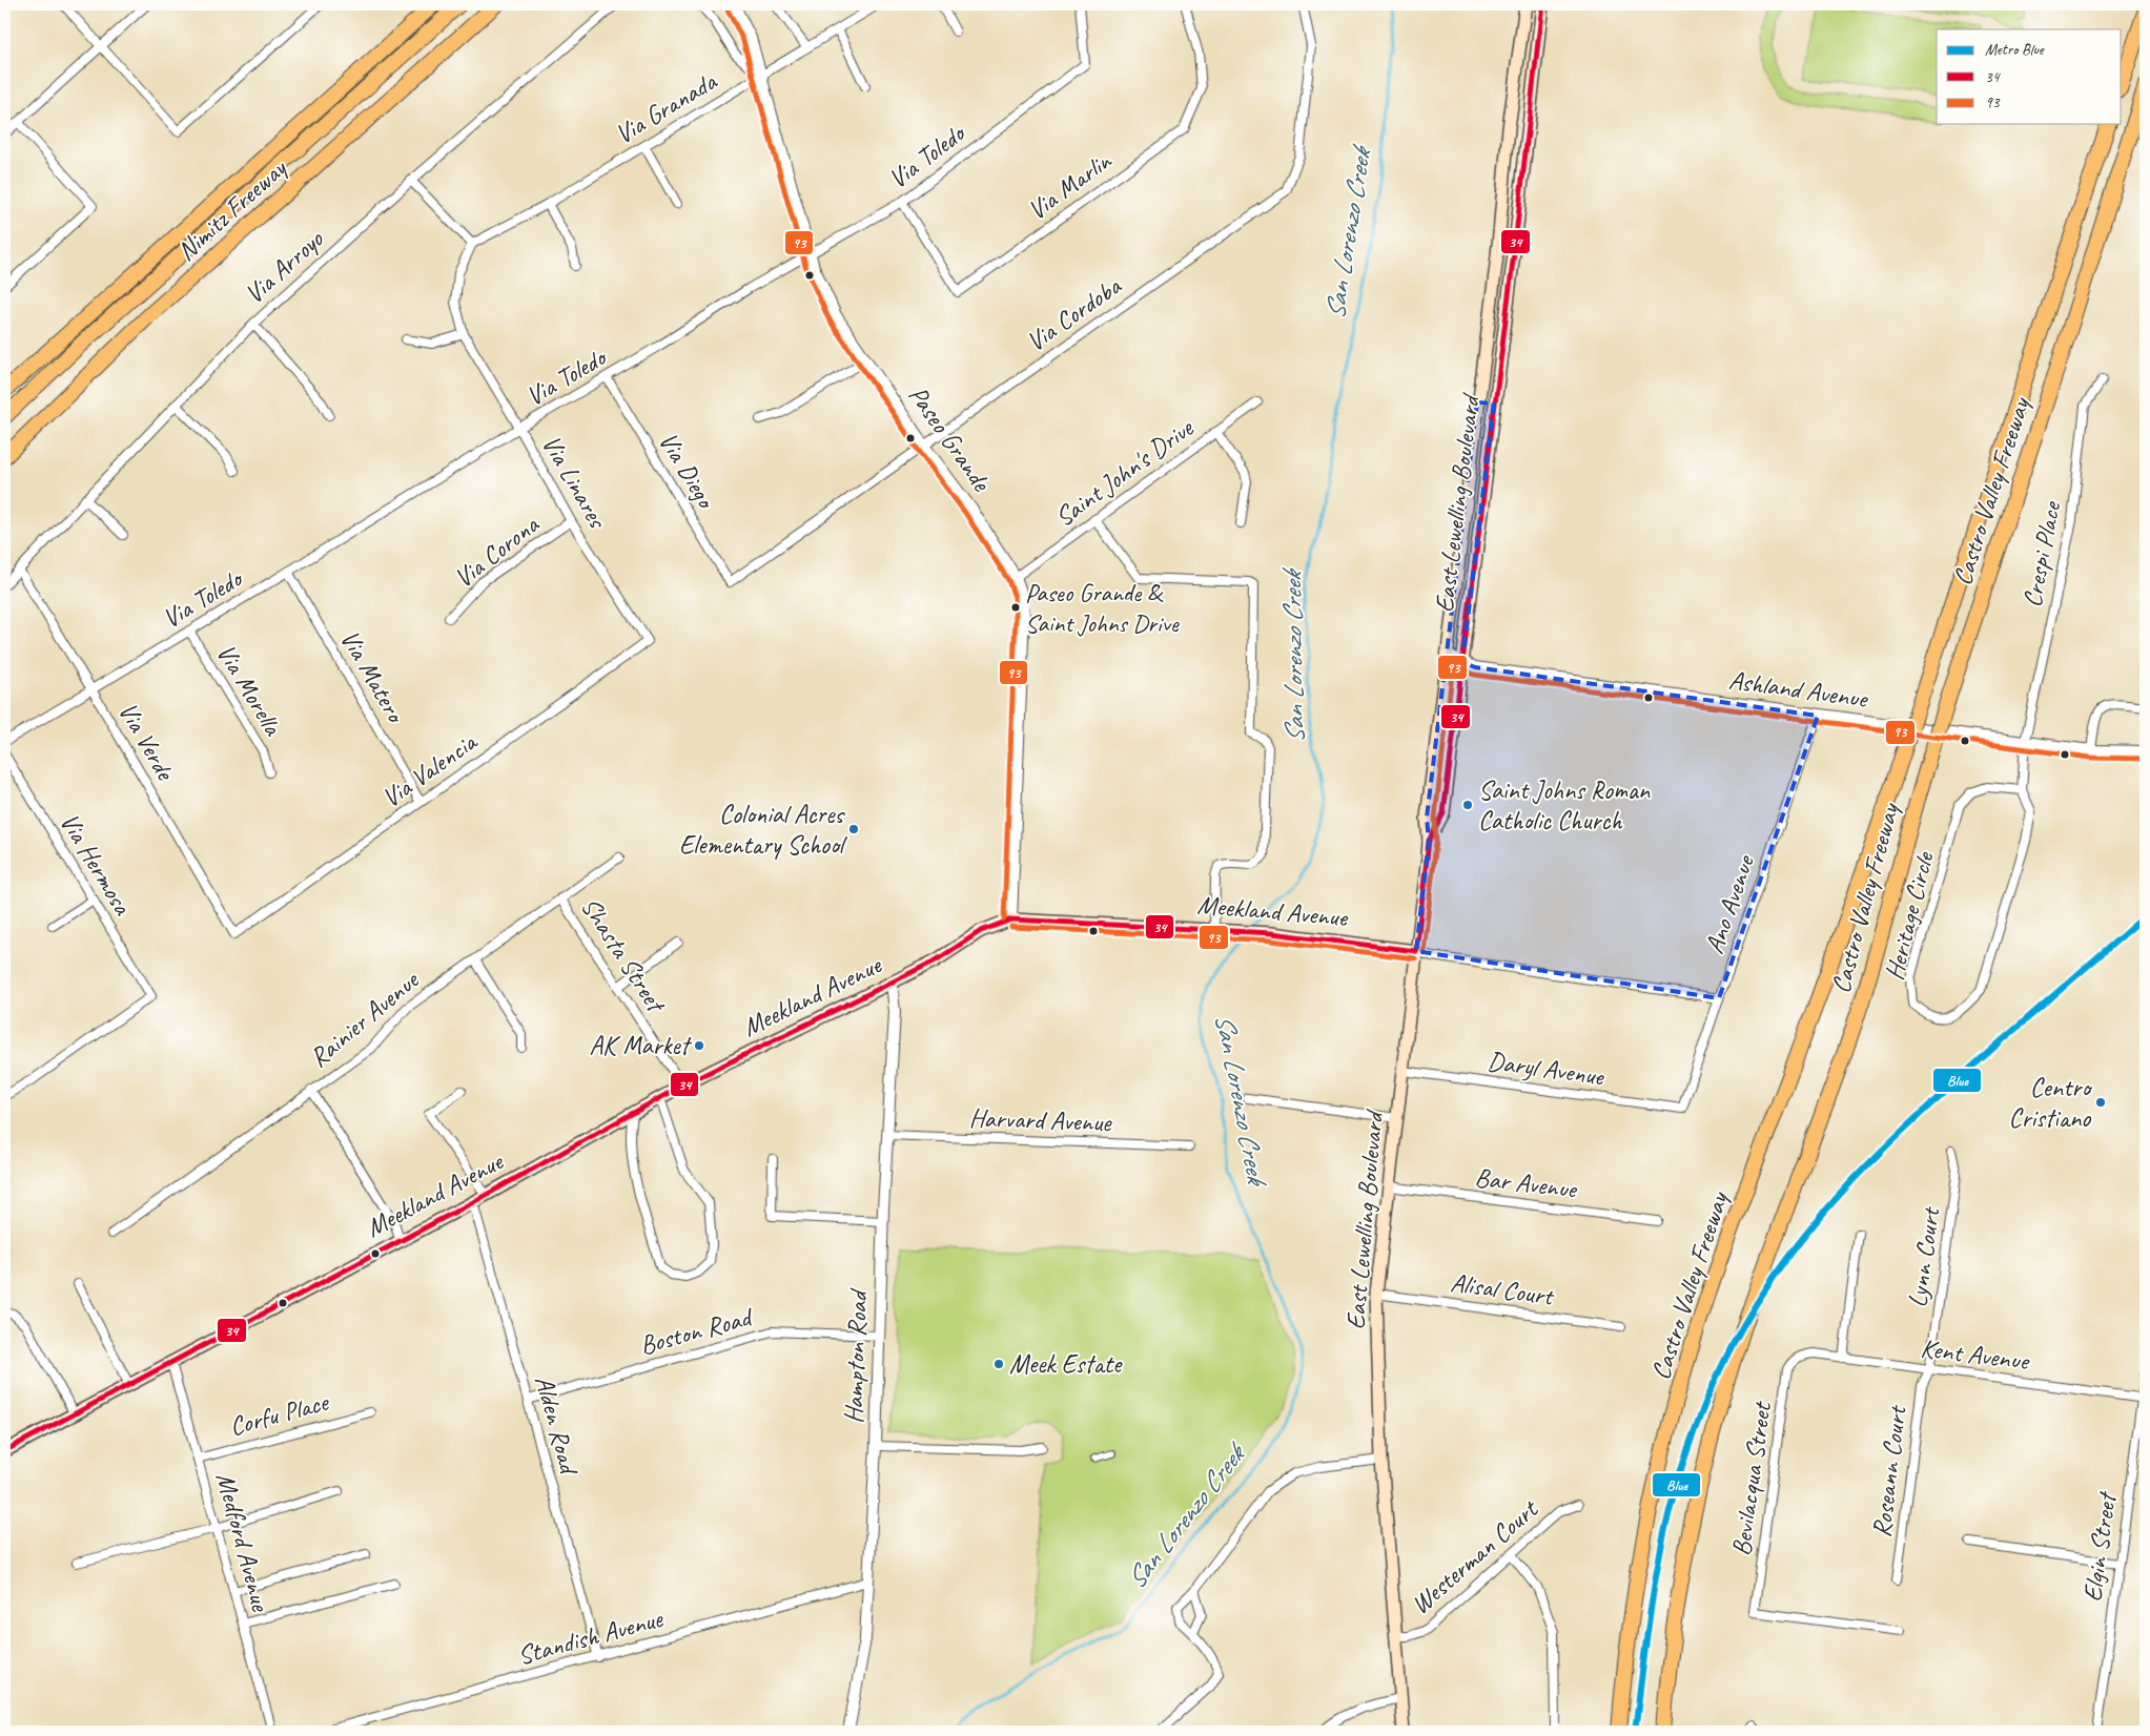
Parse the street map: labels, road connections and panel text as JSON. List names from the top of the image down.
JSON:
{
  "streets": {
    "highway": ["Nimitz Freeway", "Castro Valley Freeway"],
    "main road": ["East Lewelling Boulevard", "Meekland Avenue"],
    "street": [
      "Via Granada",
      "Via Toledo",
      "Via Marlin",
      "Via Arroyo",
      "Via Cordoba",
      "Paseo Grande",
      "Via Diego",
      "Saint John's Drive",
      "Via Linares",
      "Via Corona",
      "Crespi Place",
      "Via Matero",
      "Via Morella",
      "Ashland Avenue",
      "Via Verde",
      "Via Valencia",
      "Via Hermosa",
      "Ano Avenue",
      "Heritage Circle",
      "Shasta Street",
      "Rainier Avenue",
      "Daryl Avenue",
      "Harvard Avenue",
      "Bar Avenue",
      "Lynn Court",
      "Alisal Court",
      "Boston Road",
      "Kent Avenue",
      "Hampton Road",
      "Corfu Place",
      "Alden Road",
      "Roseann Court",
      "Bevilacqua Street",
      "Medford Avenue",
      "Elgin Street",
      "Westerman Court",
      "Standish Avenue"
    ]
  },
  "crossings": [
    ["Via Granada", "Paseo Grande"],
    ["Via Granada", "Via Linares"],
    ["Via Toledo", "Via Marlin"],
    ["Via Toledo", "Paseo Grande"],
    ["Via Toledo", "Via Diego"],
    ["Via Toledo", "Via Linares"],
    ["Via Toledo", "Via Matero"],
    ["Via Toledo", "Via Morella"],
    ["Via Toledo", "Via Verde"],
    ["Via Arroyo", "Via Verde"],
    ["Via Cordoba", "Paseo Grande"],
    ["Via Cordoba", "Via Diego"],
    ["Paseo Grande", "Saint John's Drive"],
    ["Paseo Grande", "Meekland Avenue"],
    ["Via Linares", "Via Corona"],
    ["Via Linares", "Via Valencia"],
    ["East Lewelling Boulevard", "Ashland Avenue"],
    ["East Lewelling Boulevard", "Meekland Avenue"],
    ["East Lewelling Boulevard", "Daryl Avenue"],
    ["East Lewelling Boulevard", "Bar Avenue"],
    ["East Lewelling Boulevard", "Alisal Court"],
    ["East Lewelling Boulevard", "Westerman Court"],
    ["Crespi Place", "Ashland Avenue"],
    ["Crespi Place", "Heritage Circle"],
    ["Via Matero", "Via Valencia"],
    ["Ashland Avenue", "Ano Avenue"],
    ["Ashland Avenue", "Heritage Circle"],
    ["Via Verde", "Via Valencia"],
    ["Ano Avenue", "Meekland Avenue"],
    ["Ano Avenue", "Daryl Avenue"],
    ["Meekland Avenue", "Shasta Street"],
    ["Meekland Avenue", "Hampton Road"],
    ["Meekland Avenue", "Alden Road"],
    ["Meekland Avenue", "Medford Avenue"],
    ["Shasta Street", "Rainier Avenue"],
    ["Harvard Avenue", "Hampton Road"],
    ["Lynn Court", "Kent Avenue"],
    ["Lynn Court", "Roseann Court"],
    ["Boston Road", "Hampton Road"],
    ["Boston Road", "Alden Road"],
    ["Kent Avenue", "Roseann Court"],
    ["Kent Avenue", "Bevilacqua Street"],
    ["Kent Avenue", "Elgin Street"],
    ["Hampton Road", "Standish Avenue"],
    ["Corfu Place", "Medford Avenue"],
    ["Alden Road", "Standish Avenue"]
  ],
  "water": ["San Lorenzo Creek"],
  "places": [
    "Paseo Grande & Saint Johns Drive",
    "Saint Johns Roman Catholic Church",
    "Colonial Acres Elementary School",
    "AK Market",
    "Centro Cristiano",
    "Meek Estate"
  ],
  "lines": ["transit line 34", "transit line 93", "metro line Blue"],
  "legend": ["Metro Blue", "34", "93"]
}
